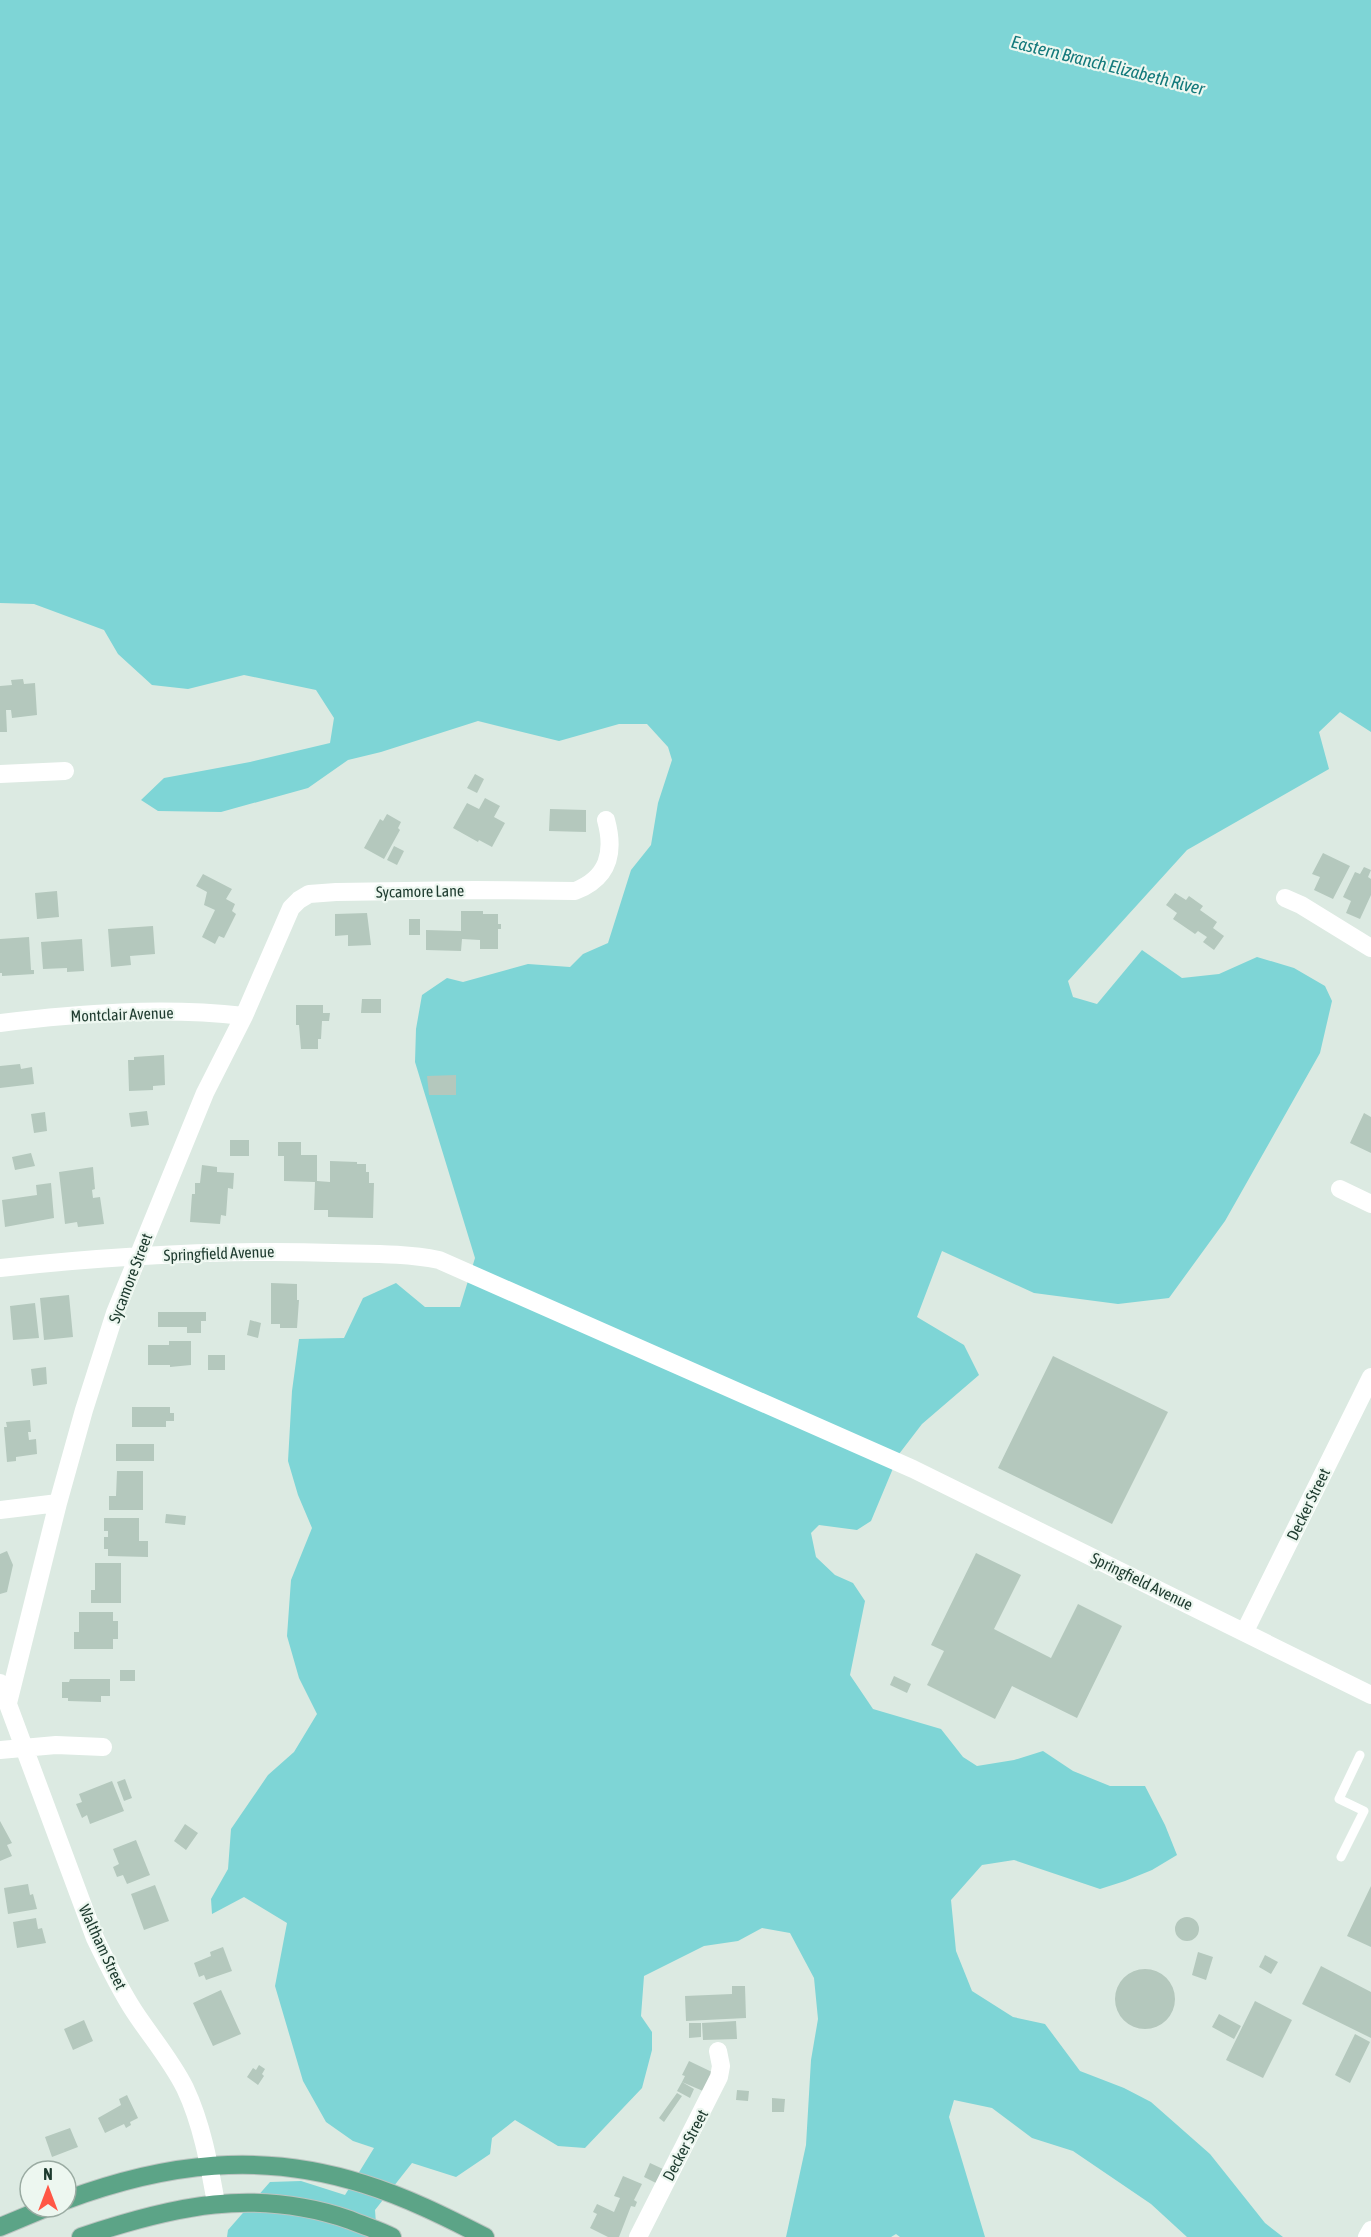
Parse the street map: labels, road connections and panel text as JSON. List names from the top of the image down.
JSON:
{
  "streets": {
    "street": [
      "Sycamore Lane",
      "Montclair Avenue",
      "Springfield Avenue",
      "Sycamore Street",
      "Decker Street",
      "Waltham Street"
    ]
  },
  "crossings": [
    ["Sycamore Lane", "Sycamore Street"],
    ["Montclair Avenue", "Sycamore Street"],
    ["Springfield Avenue", "Sycamore Street"],
    ["Springfield Avenue", "Decker Street"],
    ["Sycamore Street", "Waltham Street"]
  ],
  "water": ["Eastern Branch Elizabeth River"],
  "north": "top"
}
